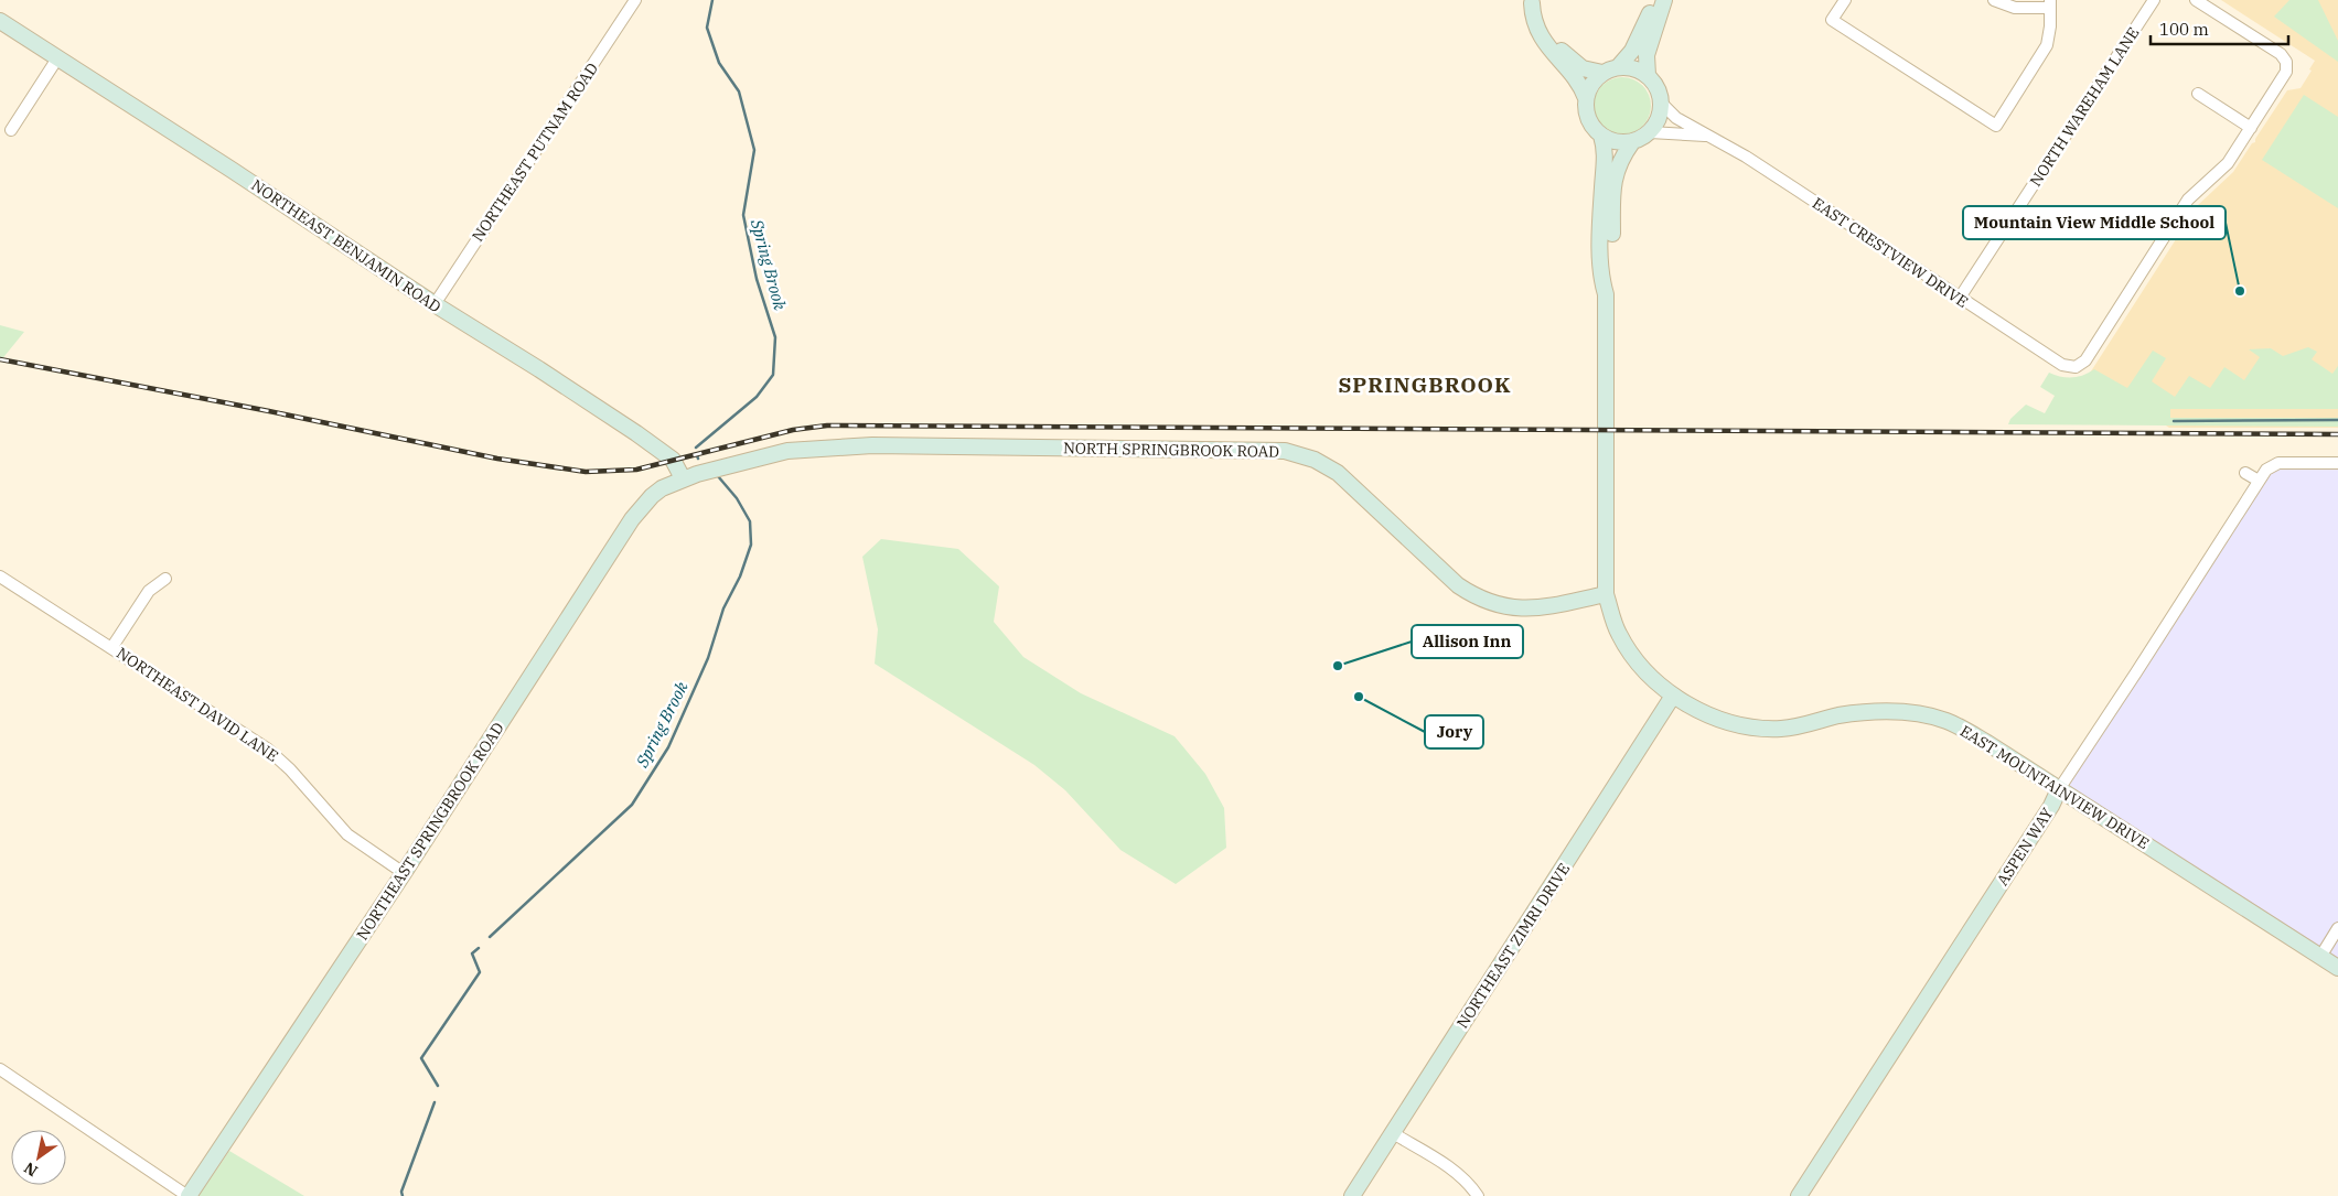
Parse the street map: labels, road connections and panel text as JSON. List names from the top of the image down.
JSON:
{
  "streets": {
    "street": [
      "NORTH WAREHAM LANE",
      "NORTHEAST PUTNAM ROAD",
      "NORTHEAST BENJAMIN ROAD",
      "EAST CRESTVIEW DRIVE",
      "NORTH SPRINGBROOK ROAD",
      "NORTHEAST DAVID LANE",
      "EAST MOUNTAINVIEW DRIVE",
      "NORTHEAST SPRINGBROOK ROAD",
      "ASPEN WAY",
      "NORTHEAST ZIMRI DRIVE"
    ]
  },
  "crossings": [
    ["NORTH WAREHAM LANE", "EAST CRESTVIEW DRIVE"],
    ["NORTHEAST PUTNAM ROAD", "NORTHEAST BENJAMIN ROAD"],
    ["NORTHEAST BENJAMIN ROAD", "NORTH SPRINGBROOK ROAD"],
    ["NORTHEAST BENJAMIN ROAD", "NORTHEAST SPRINGBROOK ROAD"],
    ["NORTH SPRINGBROOK ROAD", "EAST MOUNTAINVIEW DRIVE"],
    ["NORTH SPRINGBROOK ROAD", "NORTHEAST SPRINGBROOK ROAD"],
    ["NORTHEAST DAVID LANE", "NORTHEAST SPRINGBROOK ROAD"],
    ["EAST MOUNTAINVIEW DRIVE", "ASPEN WAY"],
    ["EAST MOUNTAINVIEW DRIVE", "NORTHEAST ZIMRI DRIVE"]
  ],
  "districts": ["SPRINGBROOK"],
  "water": ["Spring Brook"],
  "places": ["Mountain View Middle School", "Allison Inn", "Jory"],
  "scale_bar": "100 m",
  "north": "bottom left"
}
